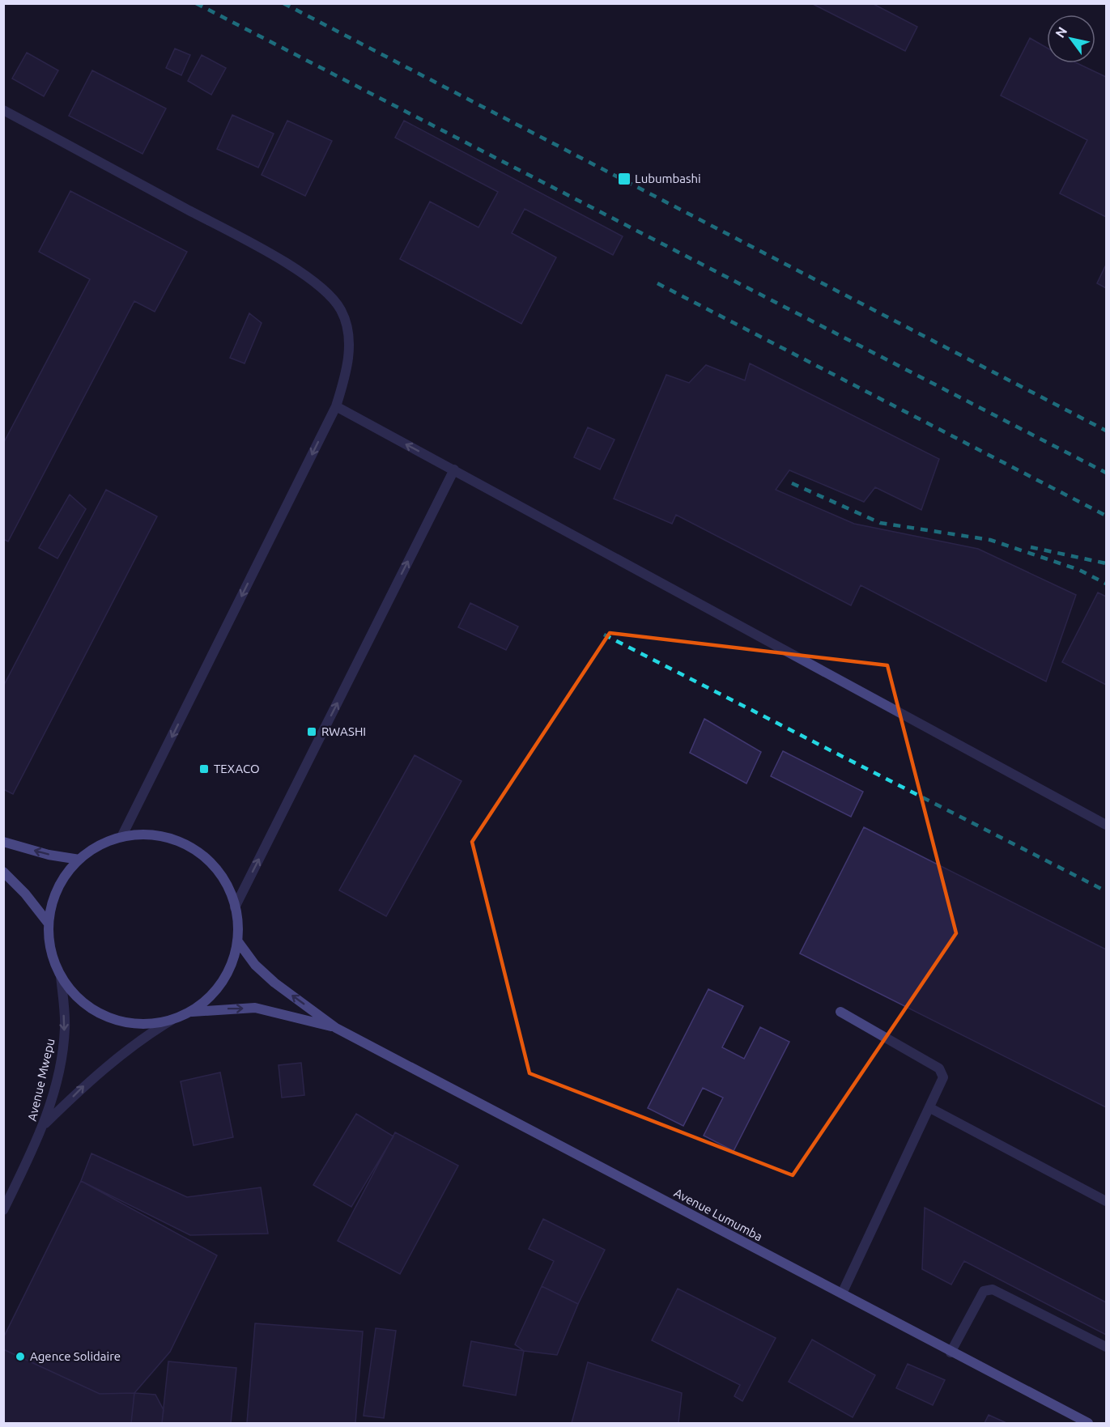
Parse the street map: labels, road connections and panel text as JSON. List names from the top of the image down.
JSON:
{
  "streets": {
    "main road": ["Avenue Lumumba"],
    "street": ["Avenue Mwepu"]
  },
  "one_way": ["Avenue Mwepu"],
  "places": {
    "transit": ["Lubumbashi", "RWASHI", "TEXACO"],
    "other": ["Agence Solidaire"]
  },
  "north": "top left"
}
